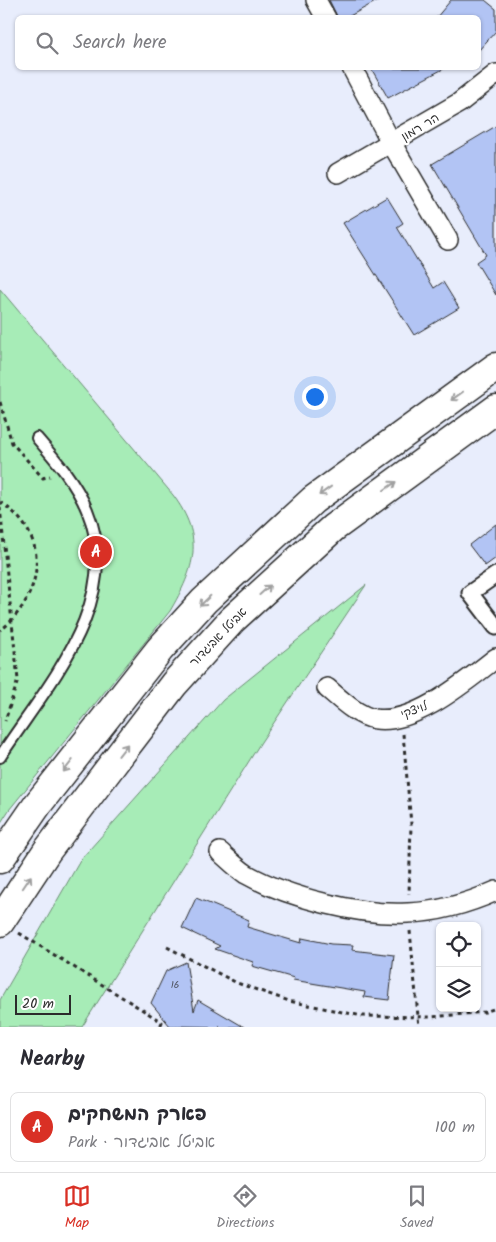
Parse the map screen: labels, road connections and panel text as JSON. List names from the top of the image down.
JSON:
{
  "streets": {
    "main road": ["אביטל אביגדור"],
    "street": ["הר רמון", "לויצקי"]
  },
  "house_numbers": ["16"],
  "scale_bar": "20 m",
  "page": {
    "search": "Search here",
    "pins": "A",
    "scale": "20 m",
    "heading": "Nearby",
    "list": [
      {
        "mark": "A",
        "name": "פארק המשחקים",
        "note": "Park · אביטל אביגדור",
        "value": "100 m"
      }
    ],
    "nav": ["Map", "Directions", "Saved"]
  }
}
